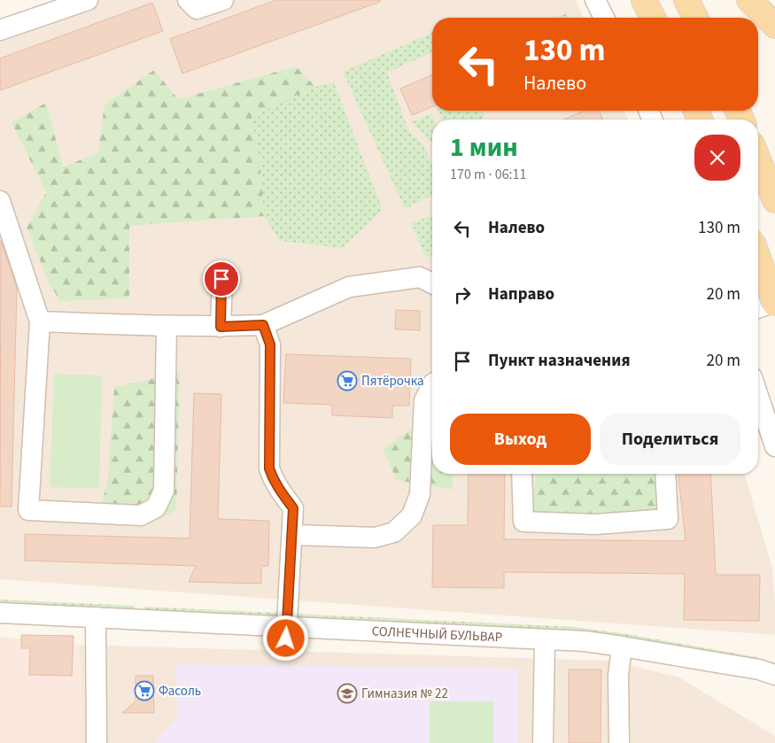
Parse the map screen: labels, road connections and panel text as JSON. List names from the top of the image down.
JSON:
{
  "streets": {
    "street": ["СОЛНЕЧНЫЙ БУЛЬВАР"]
  },
  "places": {
    "supermarket": ["Пятёрочка", "Фасоль"],
    "school or university": ["Гимназия № 22"]
  },
  "page": {
    "turn": ["130 m", "Налево"],
    "heading": ["1 мин", "170 m · 06:11"],
    "list": [
      {
        "name": "Налево",
        "value": "130 m"
      },
      {
        "name": "Направо",
        "value": "20 m"
      },
      {
        "name": "Пункт назначения",
        "value": "20 m"
      }
    ],
    "buttons": ["Выход", "Поделиться"]
  }
}
